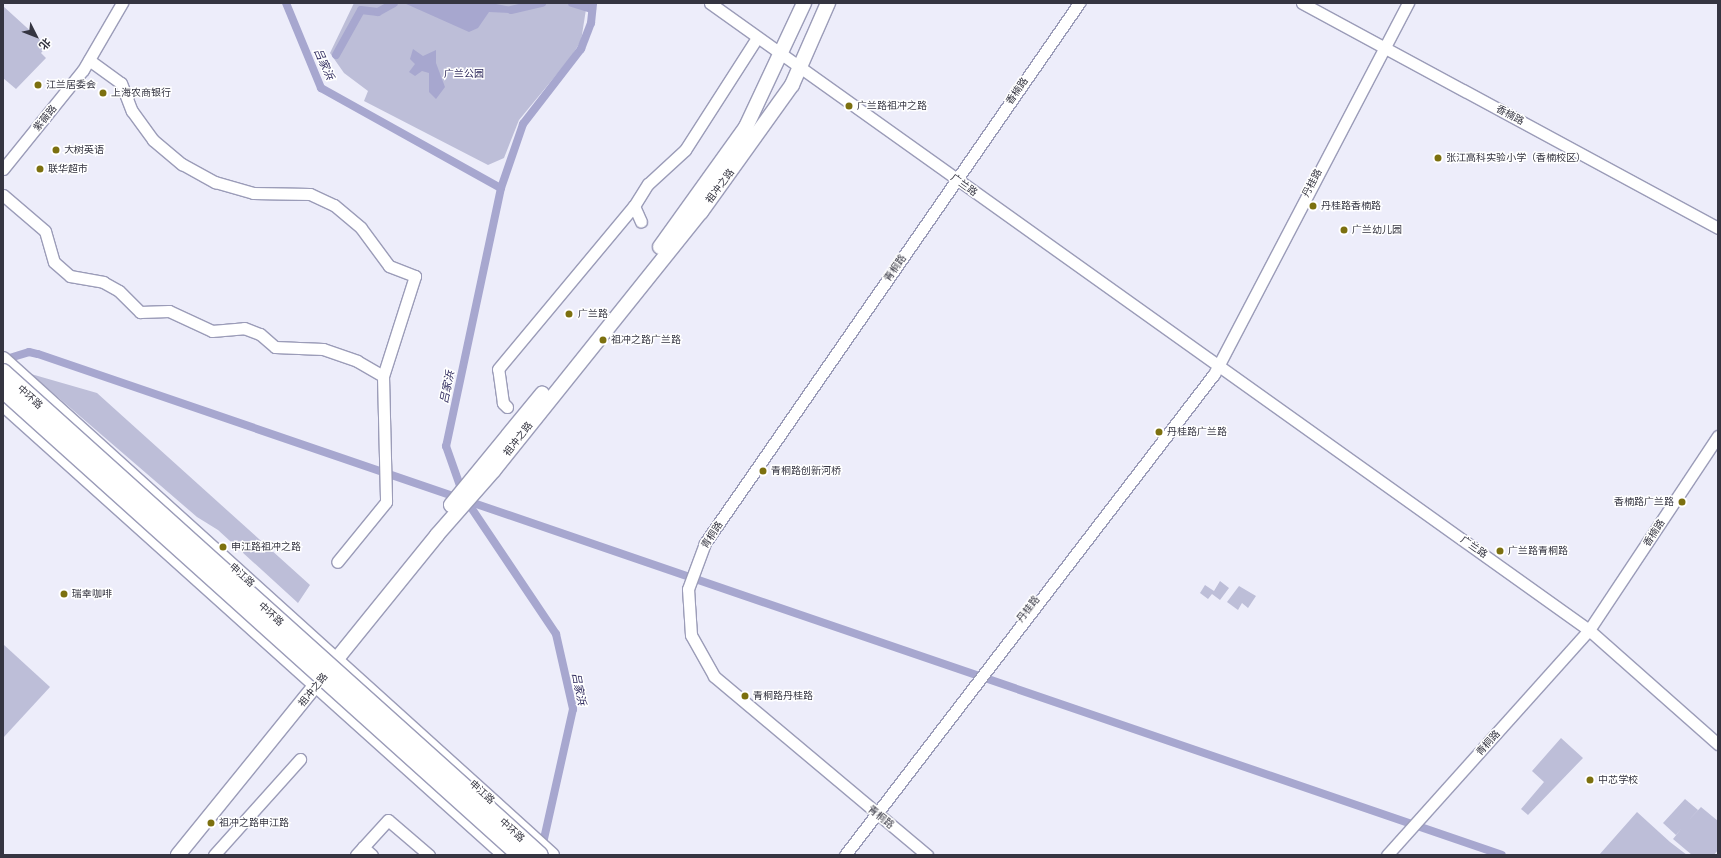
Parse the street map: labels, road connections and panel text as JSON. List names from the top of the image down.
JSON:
{
  "streets": {
    "highway": ["中环路"],
    "main road": ["祖冲之路", "申江路"],
    "street": [
      "香楠路",
      "紫薇路",
      "丹桂路",
      "广兰路",
      "青桐路"
    ]
  },
  "crossings": [
    ["香楠路", "丹桂路"],
    ["香楠路", "广兰路"],
    ["香楠路", "青桐路"],
    ["丹桂路", "广兰路"],
    ["丹桂路", "青桐路"],
    ["广兰路", "祖冲之路"],
    ["广兰路", "青桐路"],
    ["祖冲之路", "申江路"]
  ],
  "water": ["吕家浜"],
  "parks": ["广兰公园"],
  "places": [
    "江兰居委会",
    "上海农商银行",
    "广兰路祖冲之路",
    "大树英语",
    "张江高科实验小学（香楠校区）",
    "联华超市",
    "丹桂路香楠路",
    "广兰幼儿园",
    "广兰路",
    "祖冲之路广兰路",
    "丹桂路广兰路",
    "青桐路创新河桥",
    "香楠路广兰路",
    "申江路祖冲之路",
    "广兰路青桐路",
    "瑞幸咖啡",
    "青桐路丹桂路",
    "中芯学校",
    "祖冲之路申江路"
  ],
  "north": "bottom right"
}
